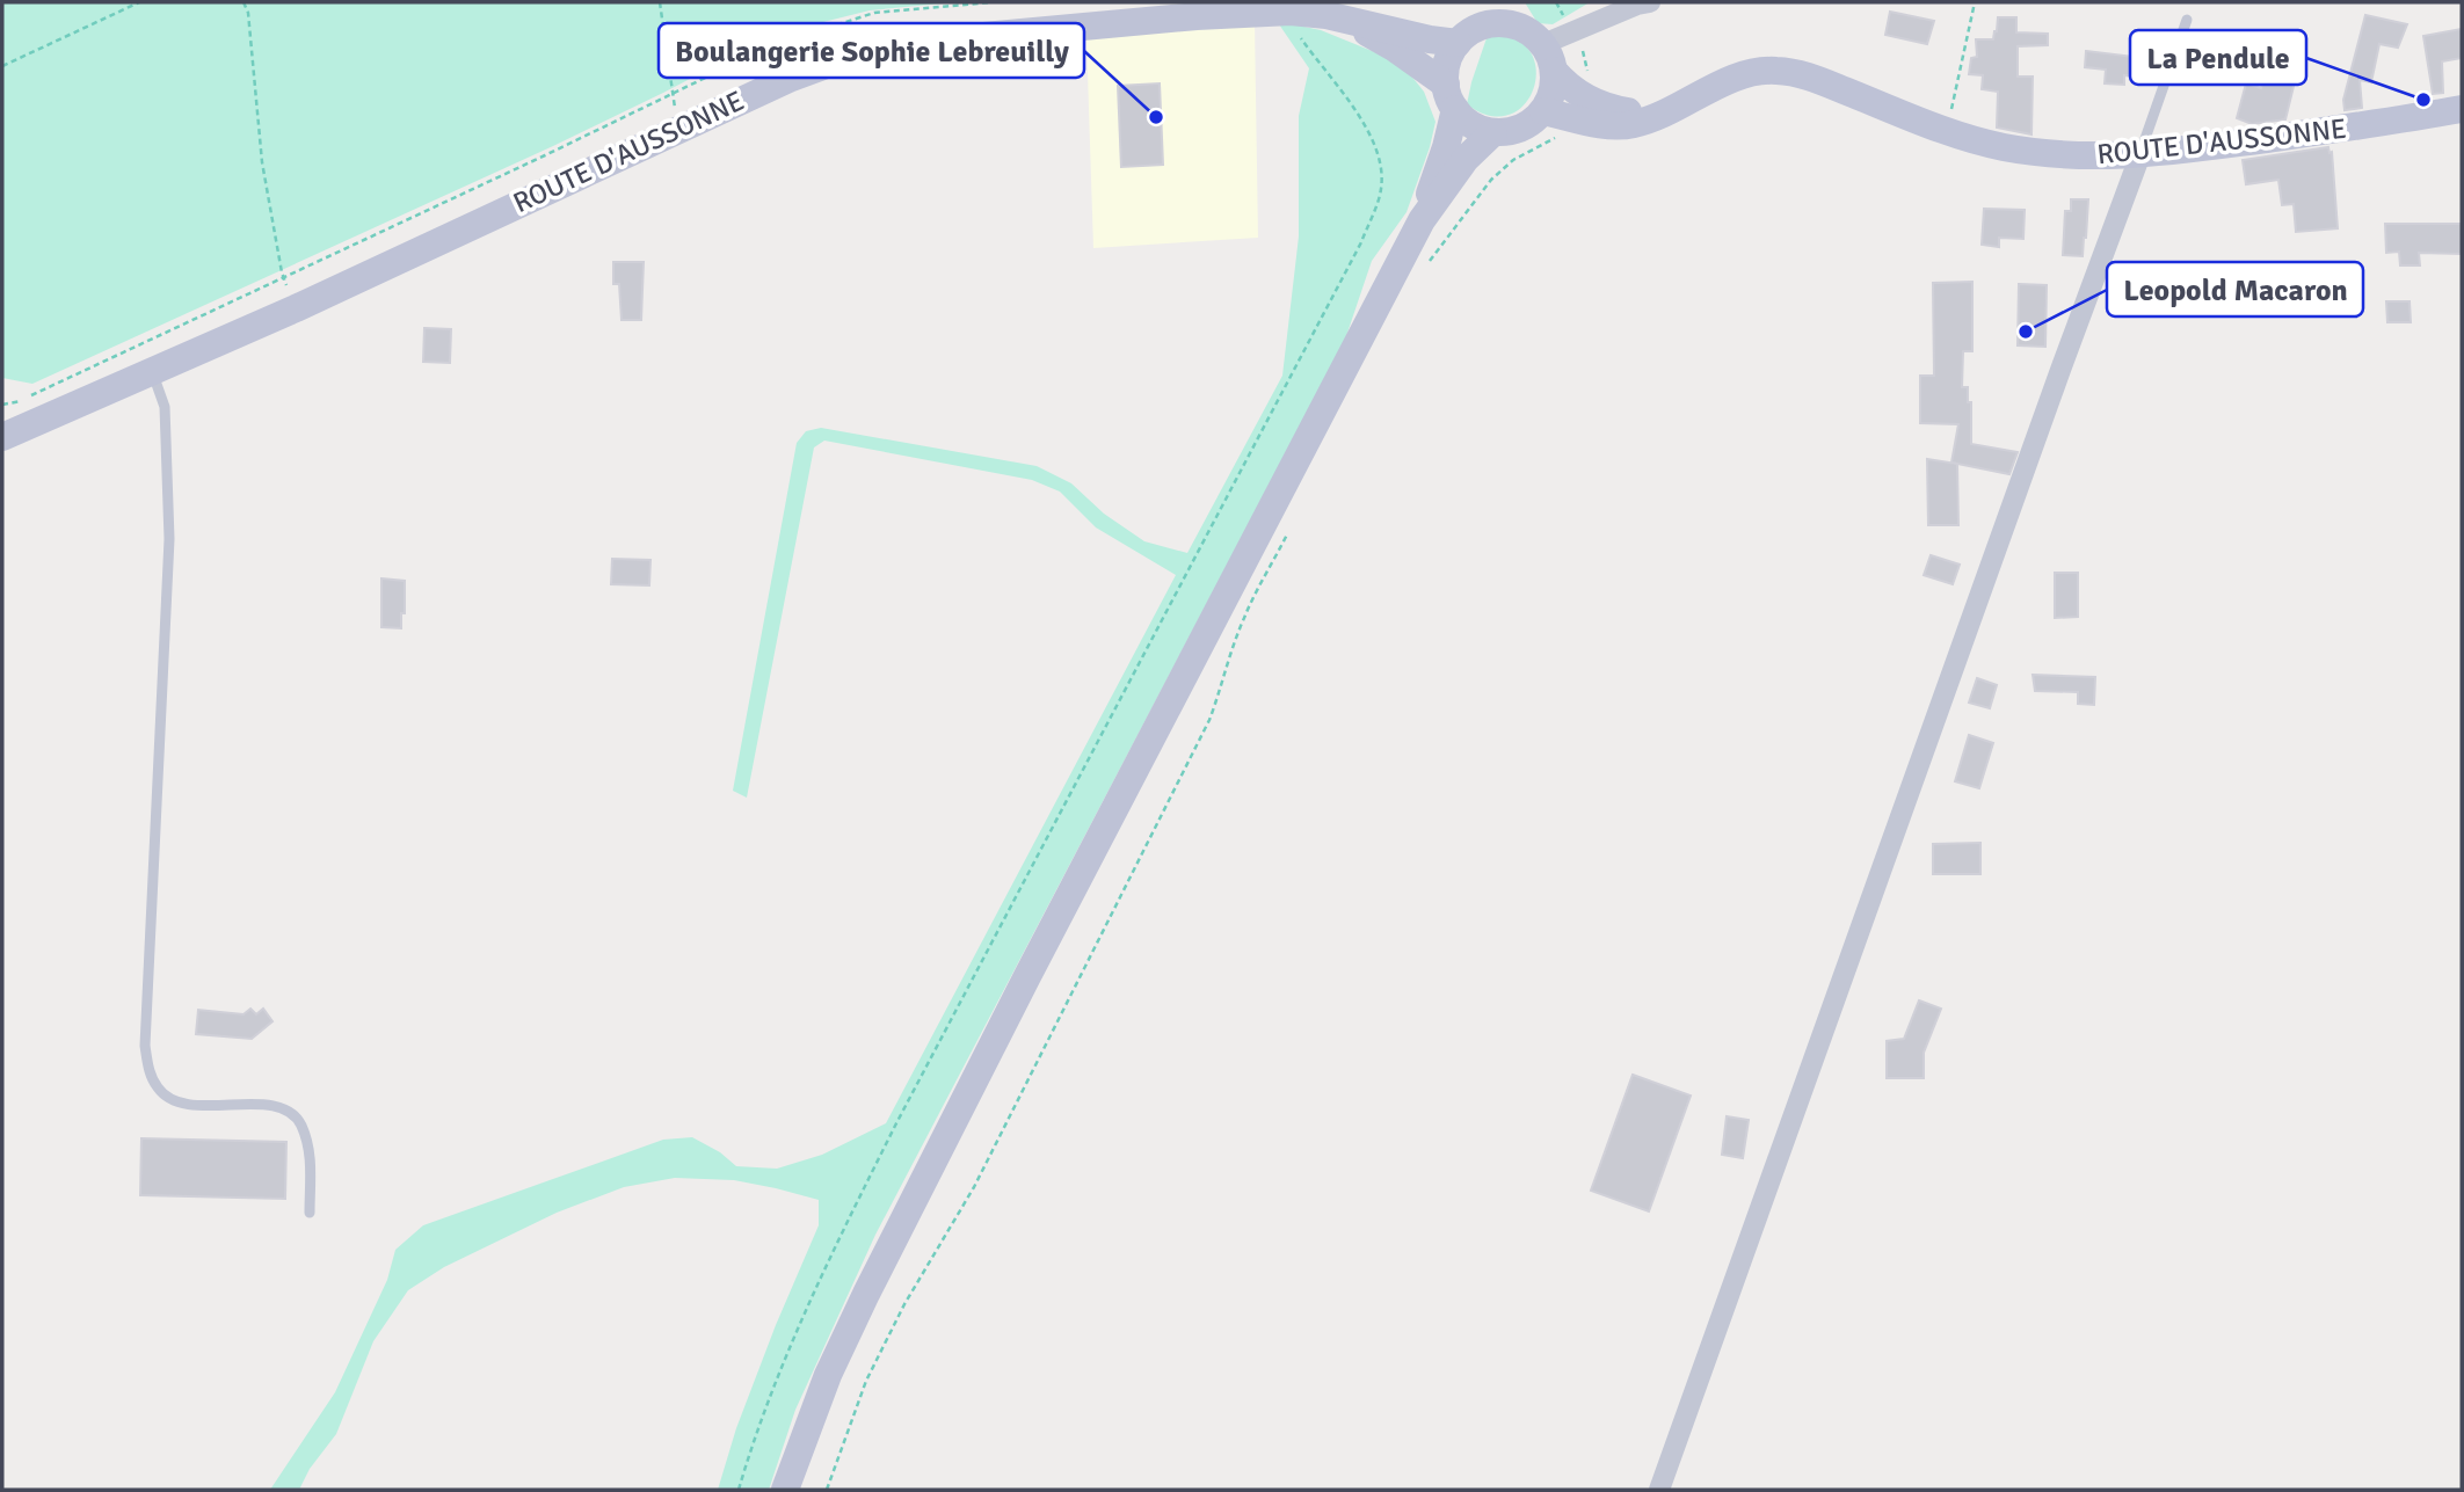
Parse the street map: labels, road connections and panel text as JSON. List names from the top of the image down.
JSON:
{
  "streets": {
    "main road": ["ROUTE D'AUSSONNE"]
  },
  "places": ["La Pendule", "Boulangerie Sophie Lebreuilly", "Leopold Macaron"]
}
